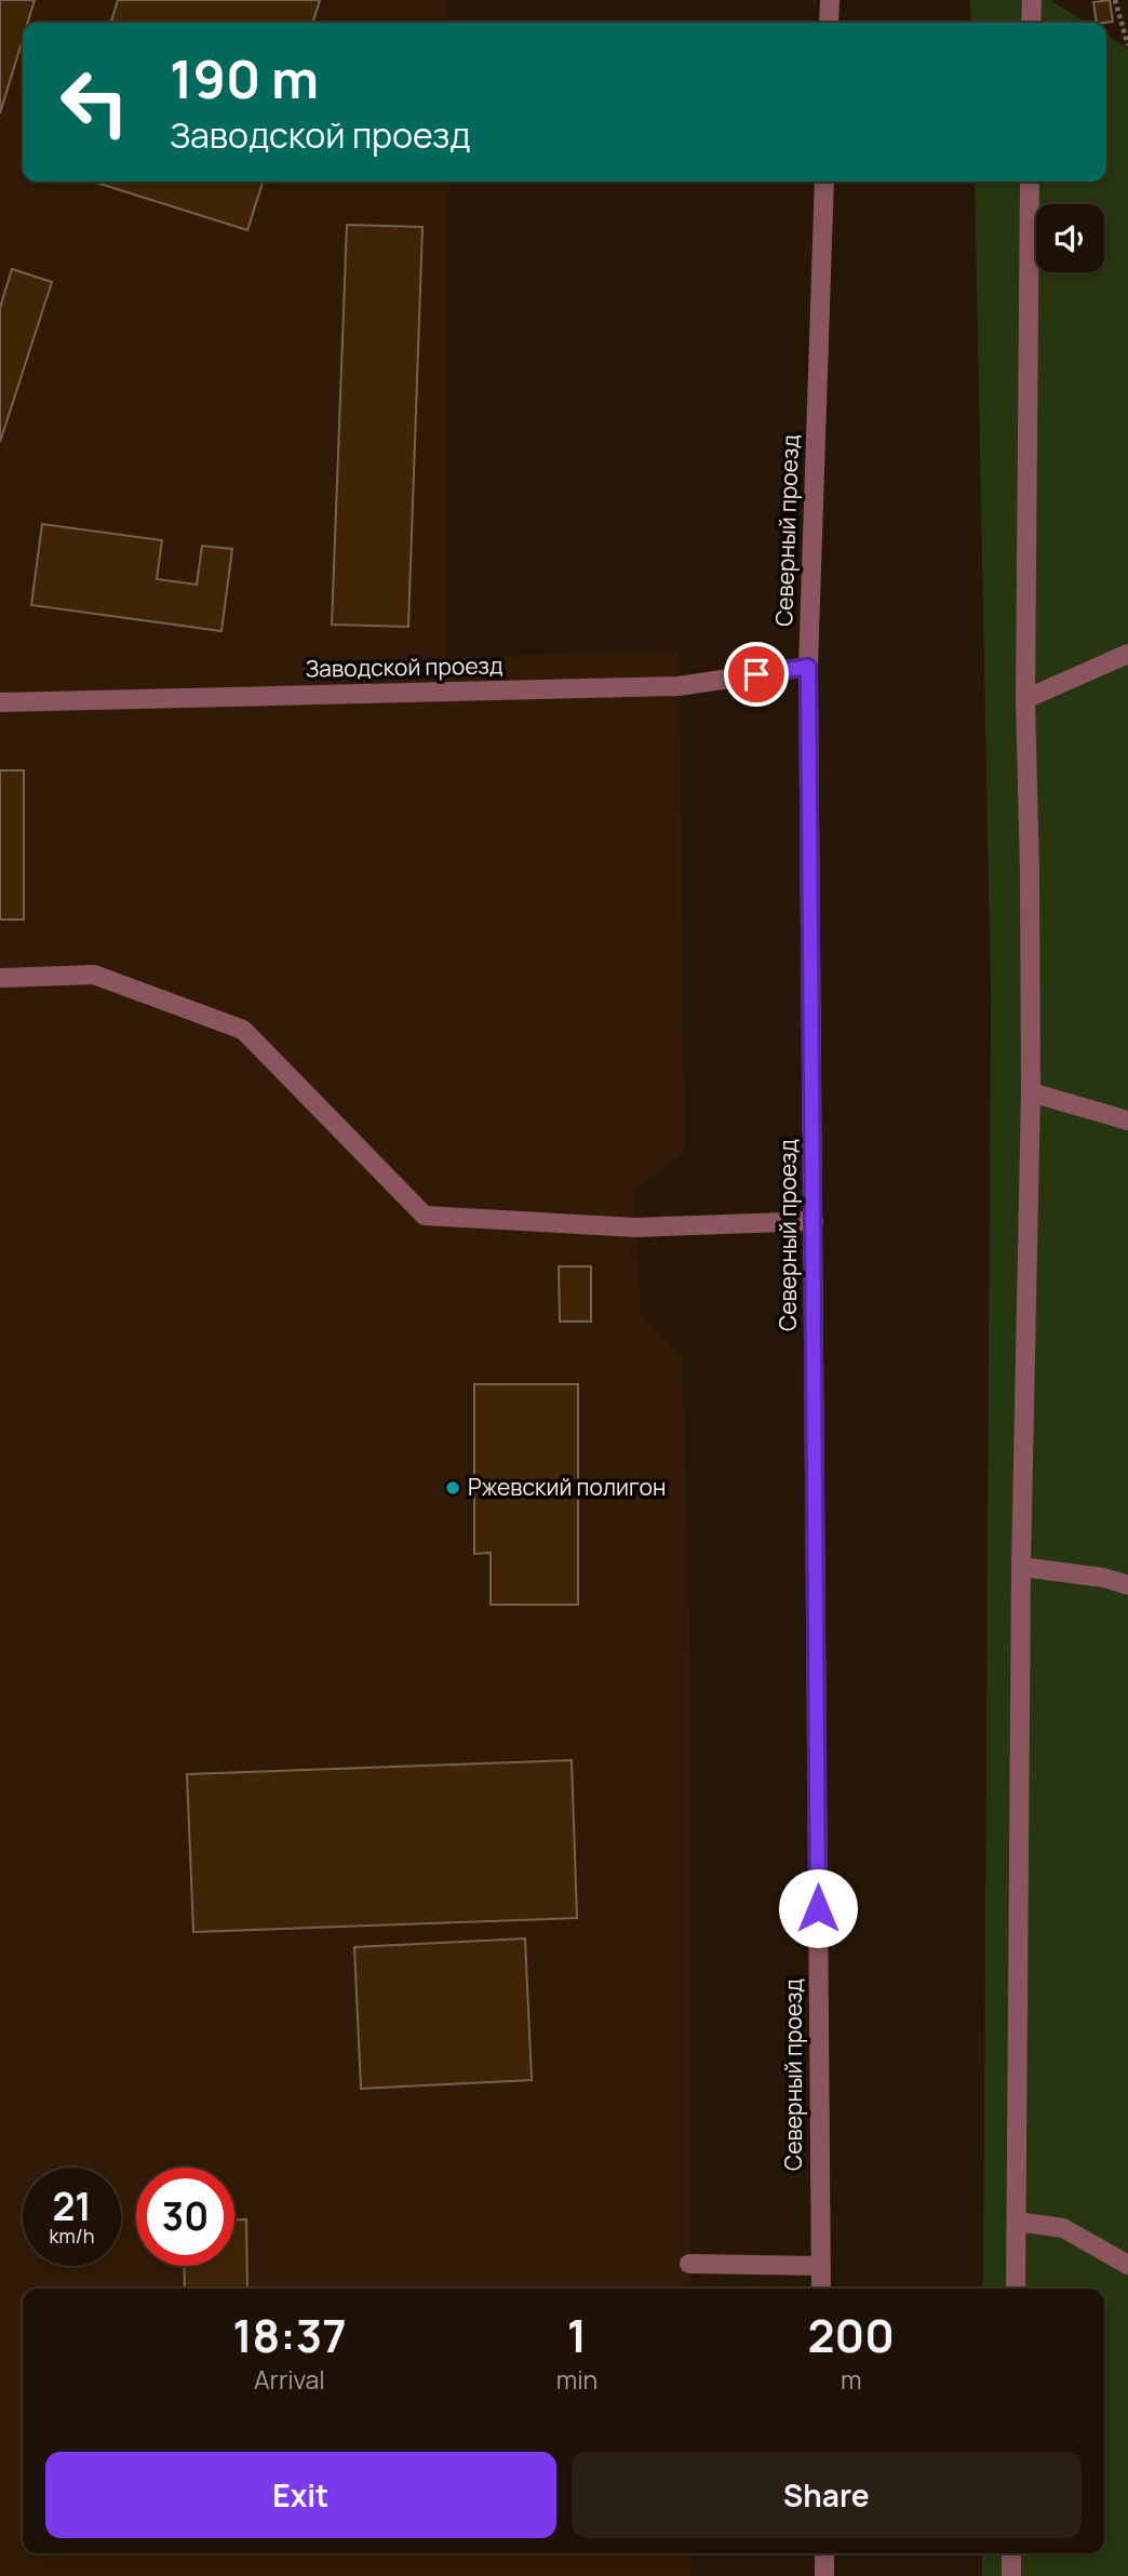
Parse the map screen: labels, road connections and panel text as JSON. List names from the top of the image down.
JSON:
{
  "streets": {
    "street": ["Северный проезд", "Заводской проезд"]
  },
  "crossings": [
    ["Северный проезд", "Заводской проезд"]
  ],
  "places": ["Ржевский полигон"],
  "page": {
    "turn": ["190 m", "Заводской проезд"],
    "speed": "21 km/h",
    "limit": "30",
    "eta": [
      "18:37",
      "Arrival",
      "1",
      "min",
      "200",
      "m"
    ],
    "buttons": ["Exit", "Share"]
  }
}
